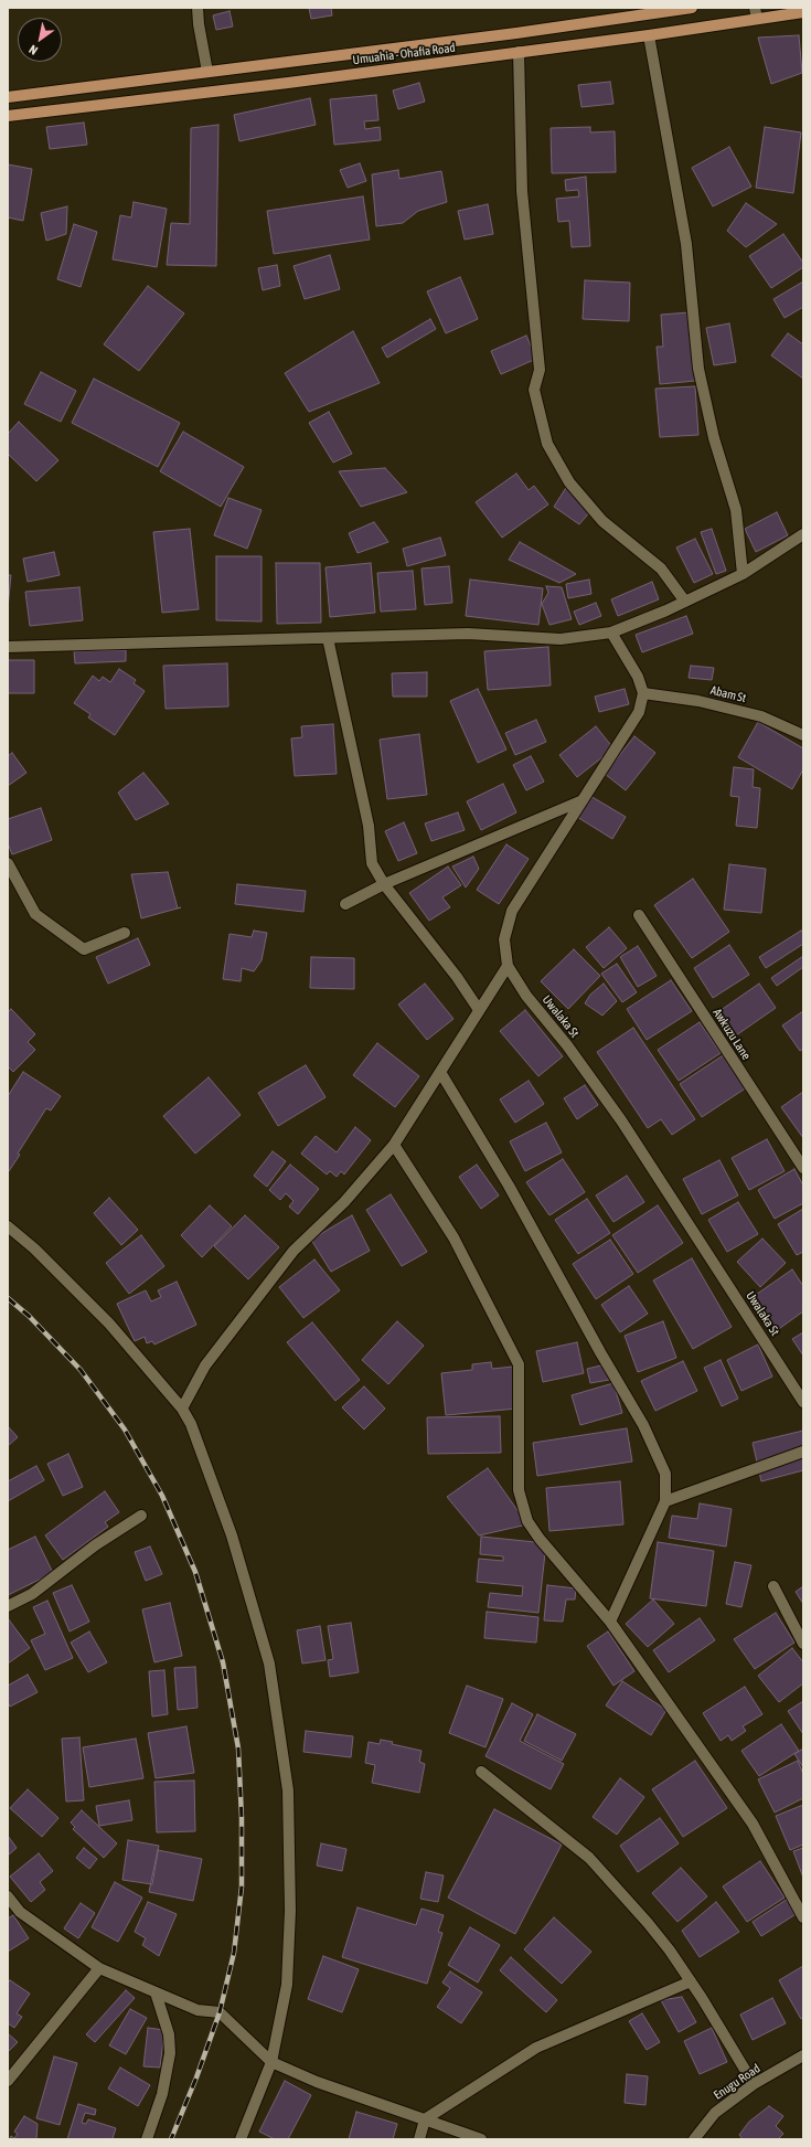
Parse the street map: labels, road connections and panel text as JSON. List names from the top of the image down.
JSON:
{
  "streets": {
    "main road": ["Umuahia - Ohafia Road"],
    "street": [
      "Abam St",
      "Uwalaka St",
      "Awkuzu Lane",
      "Enugu Road"
    ]
  },
  "crossings": [
    ["Abam St", "Uwalaka St"]
  ],
  "north": "bottom left"
}
